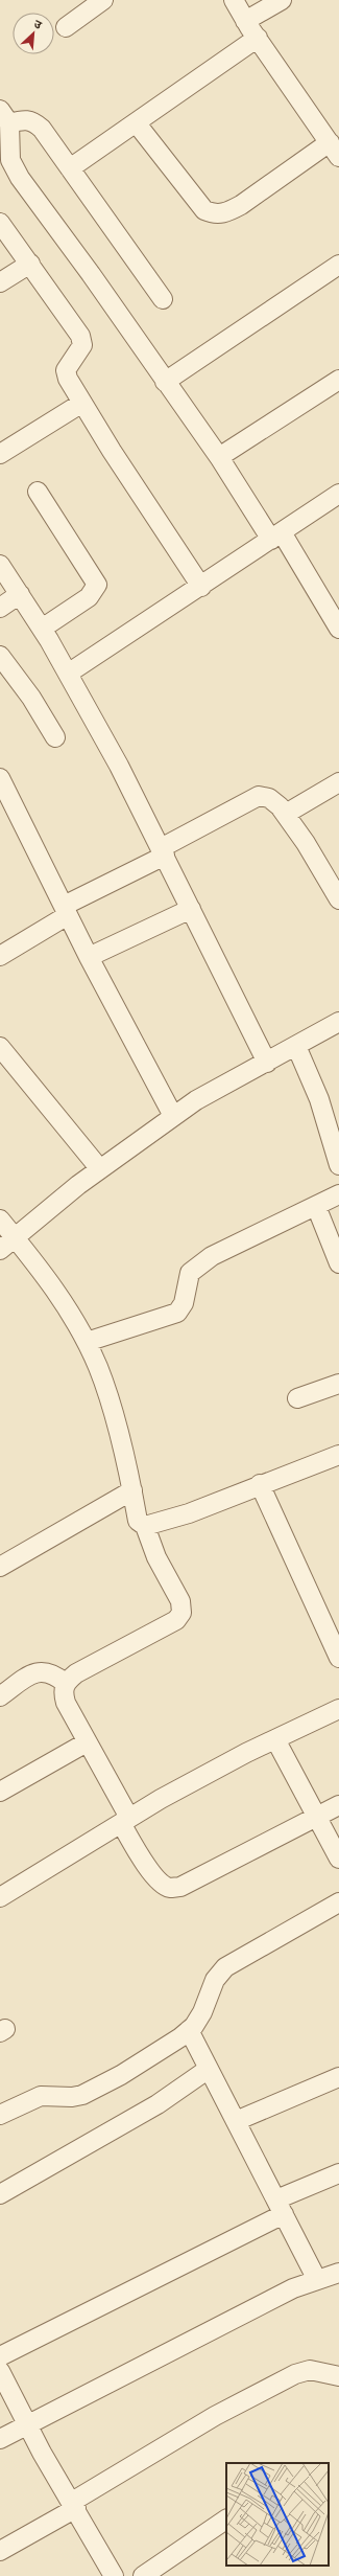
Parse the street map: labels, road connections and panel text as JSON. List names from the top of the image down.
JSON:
{
  "north": "top right"
}
